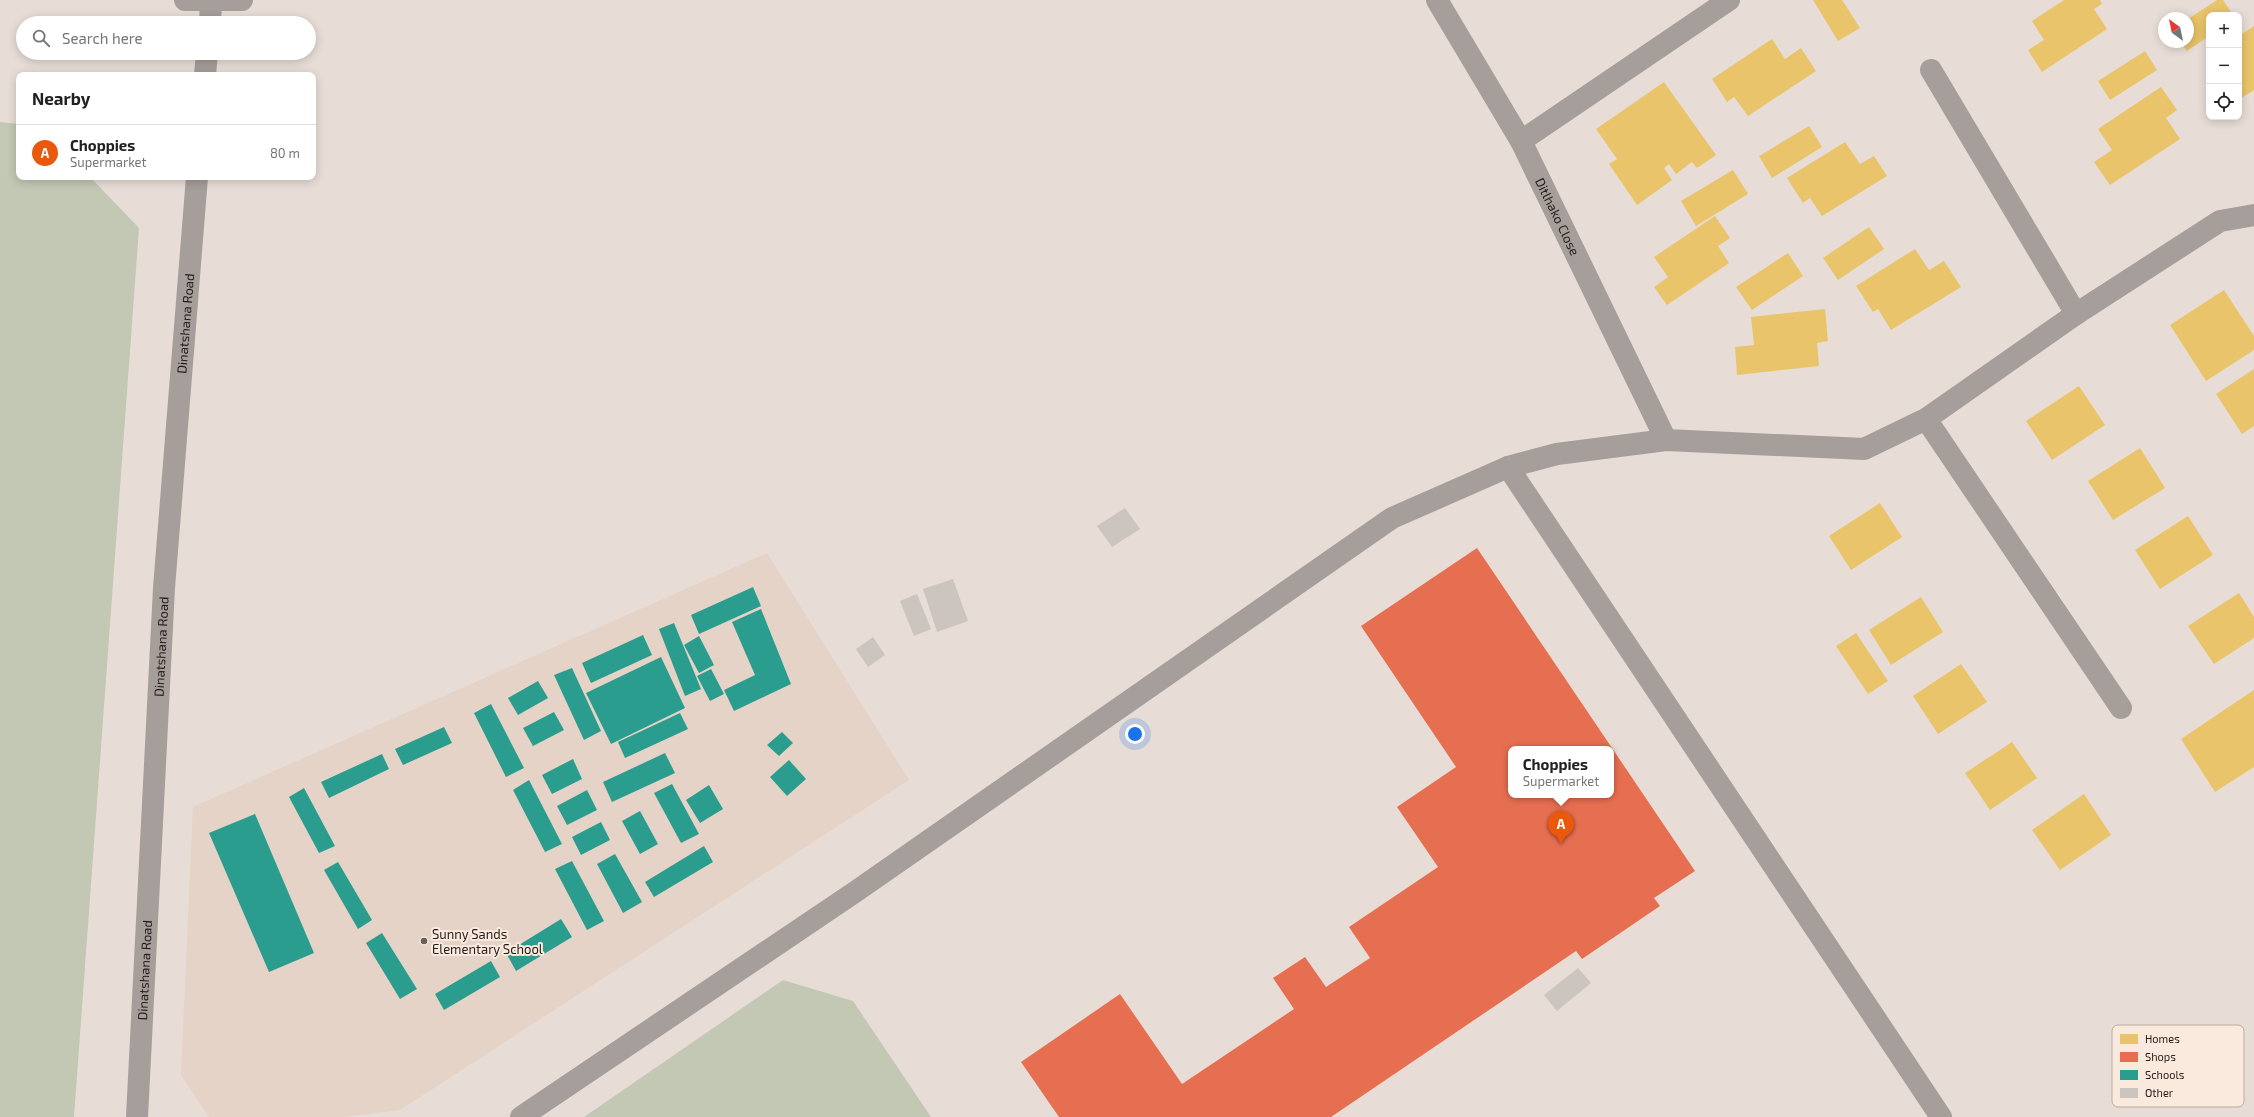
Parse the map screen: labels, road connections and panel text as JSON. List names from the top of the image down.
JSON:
{
  "streets": {
    "street": ["Ditlhako Close", "Dinatshana Road"]
  },
  "places": ["Sunny Sands Elementary School"],
  "legend": [
    "Homes",
    "Shops",
    "Schools",
    "Other"
  ],
  "north": "top left",
  "page": {
    "map_buttons": ["+", "−"],
    "search": "Search here",
    "heading": "Nearby",
    "list": [
      {
        "mark": "A",
        "name": "Choppies",
        "note": "Supermarket",
        "value": "80 m"
      }
    ],
    "popup": ["Choppies", "Supermarket"],
    "pins": "A"
  }
}
